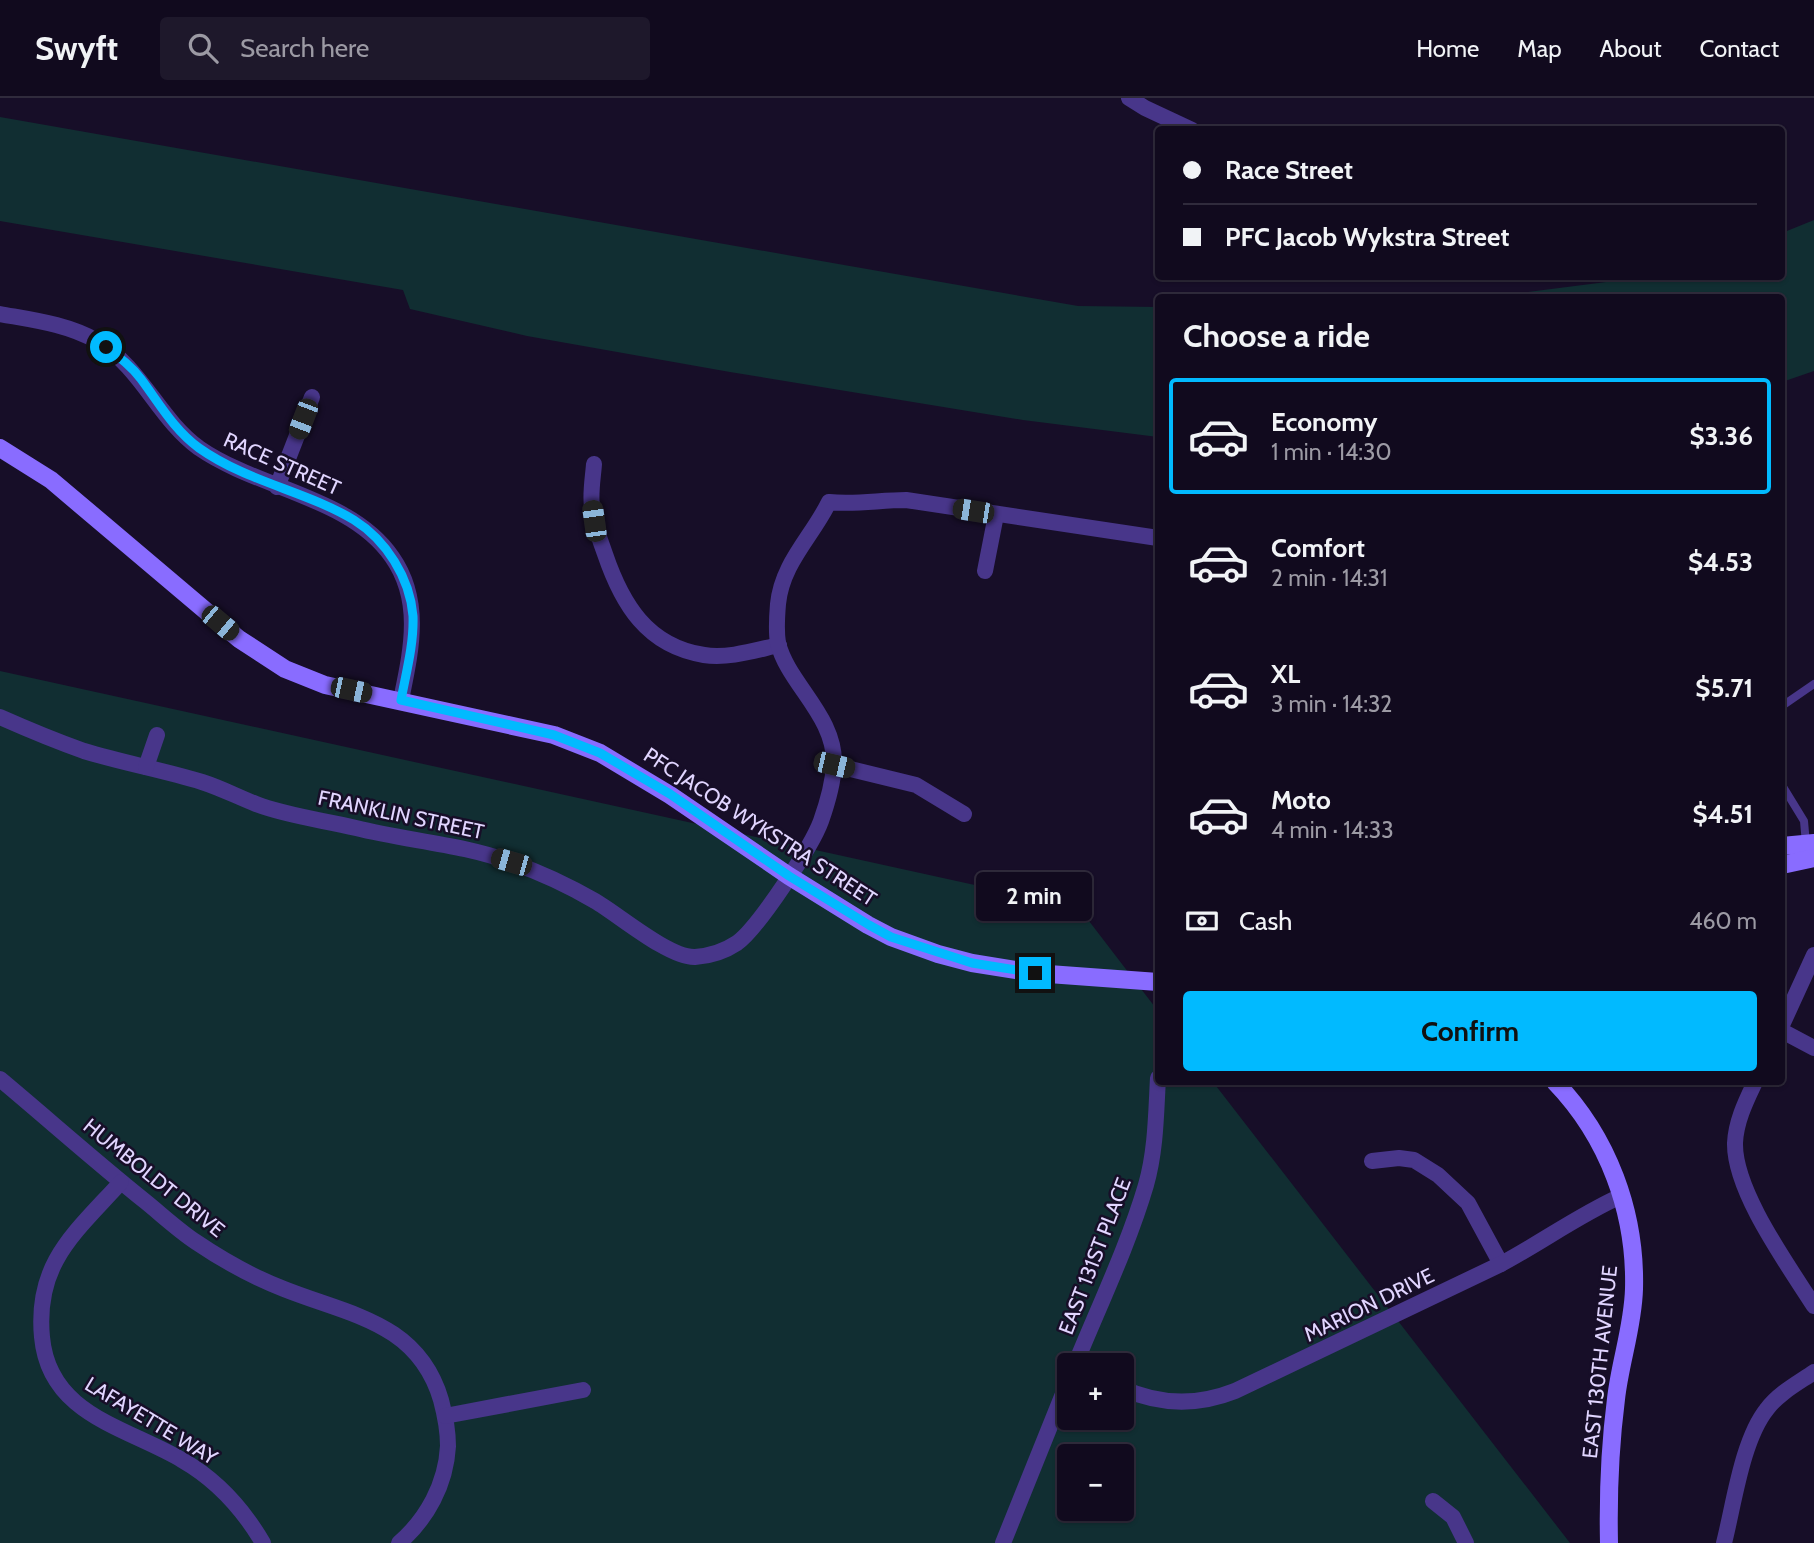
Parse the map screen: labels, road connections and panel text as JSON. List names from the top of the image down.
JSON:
{
  "streets": {
    "street": [
      "RACE STREET",
      "FRANKLIN STREET",
      "PFC JACOB WYKSTRA STREET",
      "HUMBOLDT DRIVE",
      "EAST 131ST PLACE",
      "MARION DRIVE",
      "EAST 130TH AVENUE",
      "LAFAYETTE WAY"
    ]
  },
  "crossings": [
    ["RACE STREET", "PFC JACOB WYKSTRA STREET"],
    ["FRANKLIN STREET", "PFC JACOB WYKSTRA STREET"],
    ["HUMBOLDT DRIVE", "LAFAYETTE WAY"],
    ["MARION DRIVE", "EAST 130TH AVENUE"]
  ],
  "page": {
    "header": "Swyft",
    "search": "Search here",
    "nav": [
      "Home",
      "Map",
      "About",
      "Contact"
    ],
    "banner": ["Race Street", "PFC Jacob Wykstra Street"],
    "heading": "Choose a ride",
    "list": [
      {
        "name": "Economy",
        "note": "1 min · 14:30",
        "value": "$3.36"
      },
      {
        "name": "Comfort",
        "note": "2 min · 14:31",
        "value": "$4.53"
      },
      {
        "name": "XL",
        "note": "3 min · 14:32",
        "value": "$5.71"
      },
      {
        "name": "Moto",
        "note": "4 min · 14:33",
        "value": "$4.51"
      }
    ],
    "bubble": "2 min",
    "pay": ["Cash", "460 m"],
    "buttons": "Confirm",
    "map_buttons": ["+", "−"]
  }
}
